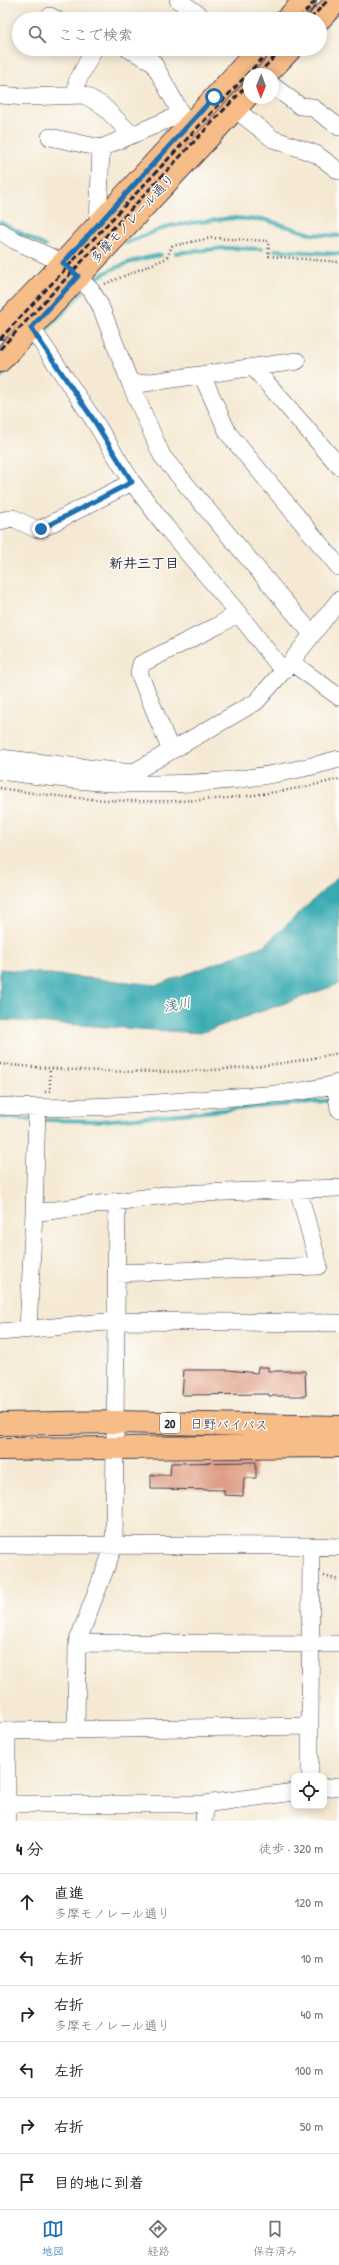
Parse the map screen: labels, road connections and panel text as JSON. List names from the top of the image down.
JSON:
{
  "streets": {
    "main road": ["多摩モノレール通り", "20", "日野バイパス"]
  },
  "districts": ["新井三丁目"],
  "water": ["浅川"],
  "north": "bottom",
  "page": {
    "search": "ここで検索",
    "heading": ["4 分", "徒歩 · 320 m"],
    "list": [
      ["直進", "多摩モノレール通り", "120 m"],
      ["左折", "10 m"],
      ["右折", "多摩モノレール通り", "40 m"],
      ["左折", "100 m"],
      ["右折", "50 m"],
      "目的地に到着"
    ],
    "nav": ["地図", "経路", "保存済み"]
  }
}
